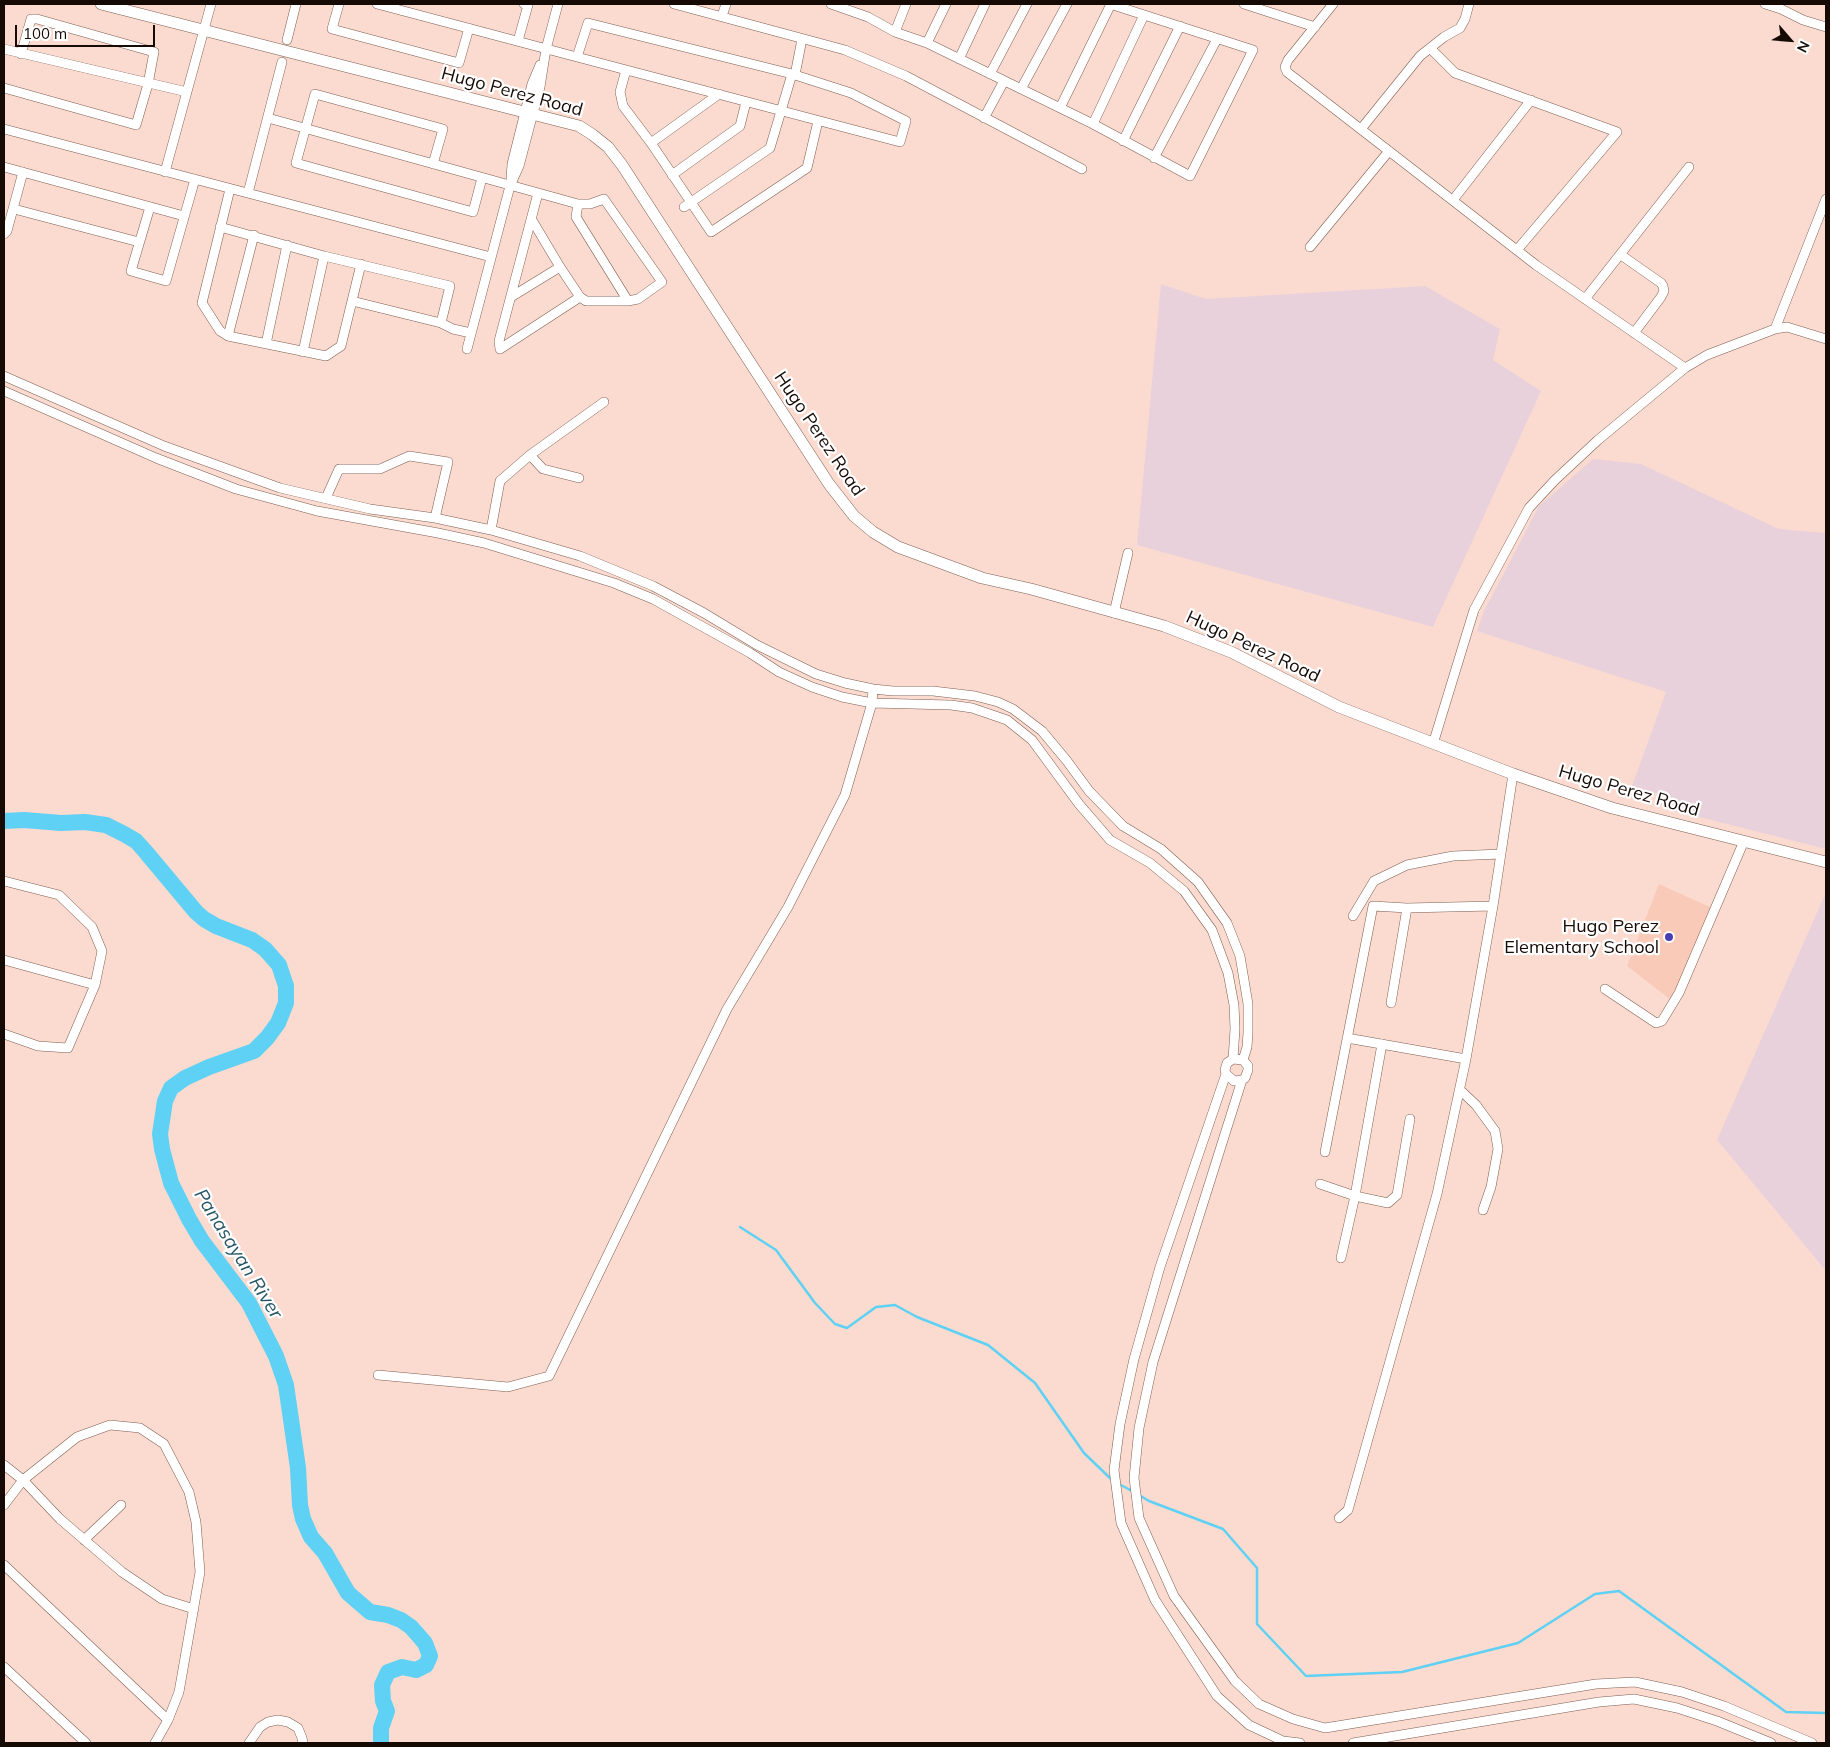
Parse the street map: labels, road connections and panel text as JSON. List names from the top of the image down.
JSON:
{
  "streets": {
    "street": ["Hugo Perez Road"]
  },
  "water": ["Panasayan River"],
  "places": ["Hugo Perez Elementary School"],
  "scale_bar": "100 m",
  "north": "bottom right"
}
